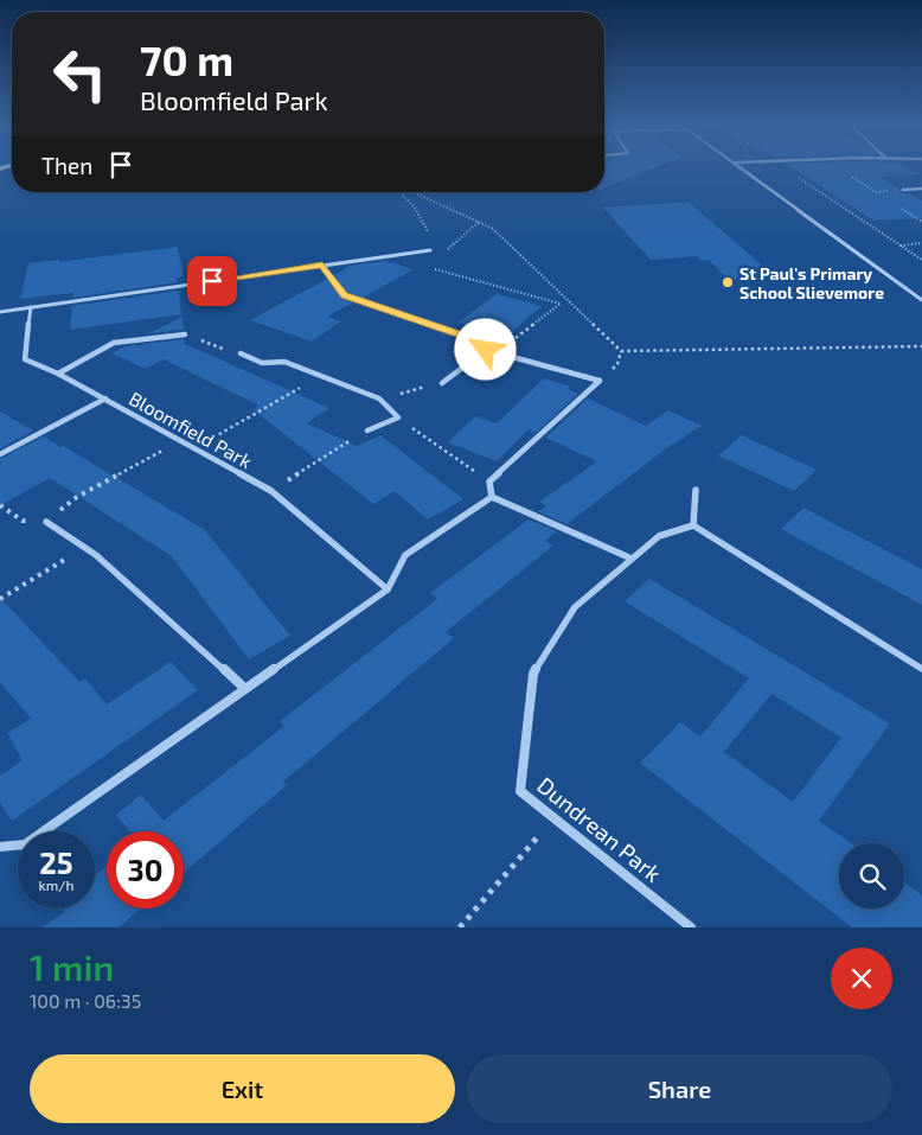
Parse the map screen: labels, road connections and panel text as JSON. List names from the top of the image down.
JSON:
{
  "streets": {
    "street": ["Bloomfield Park", "Dundrean Park"]
  },
  "places": ["St Paul's Primary School Slievemore"],
  "page": {
    "turn": ["70 m", "Bloomfield Park"],
    "then": "Then",
    "speed": "25 km/h",
    "limit": "30",
    "heading": ["1 min", "100 m · 06:35"],
    "buttons": ["Exit", "Share"]
  }
}
